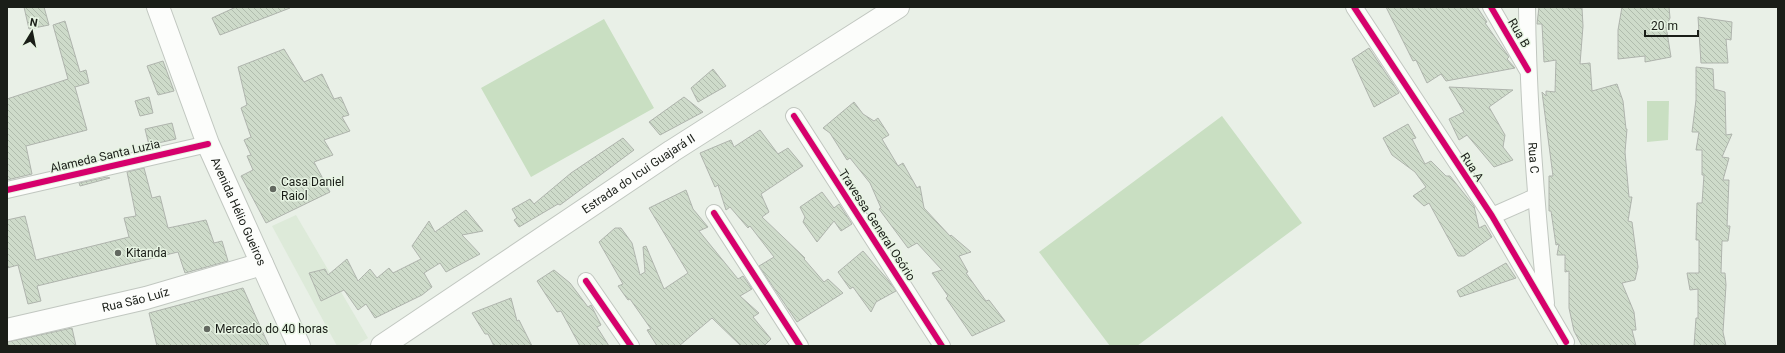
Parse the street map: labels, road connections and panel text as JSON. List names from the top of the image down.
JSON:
{
  "streets": {
    "main road": ["Estrada do Icui Guajará II", "Avenida Hélio Gueiros", "Rua São Luíz"],
    "street": [
      "Rua B",
      "Alameda Santa Luzia",
      "Rua C",
      "Rua A",
      "Travessa General Osório"
    ]
  },
  "crossings": [
    ["Rua B", "Rua C"],
    ["Alameda Santa Luzia", "Avenida Hélio Gueiros"],
    ["Rua C", "Rua A"],
    ["Avenida Hélio Gueiros", "Rua São Luíz"]
  ],
  "places": ["Casa Daniel Raiol", "Kitanda", "Mercado do 40 horas"],
  "scale_bar": "20 m",
  "north": "top"
}
